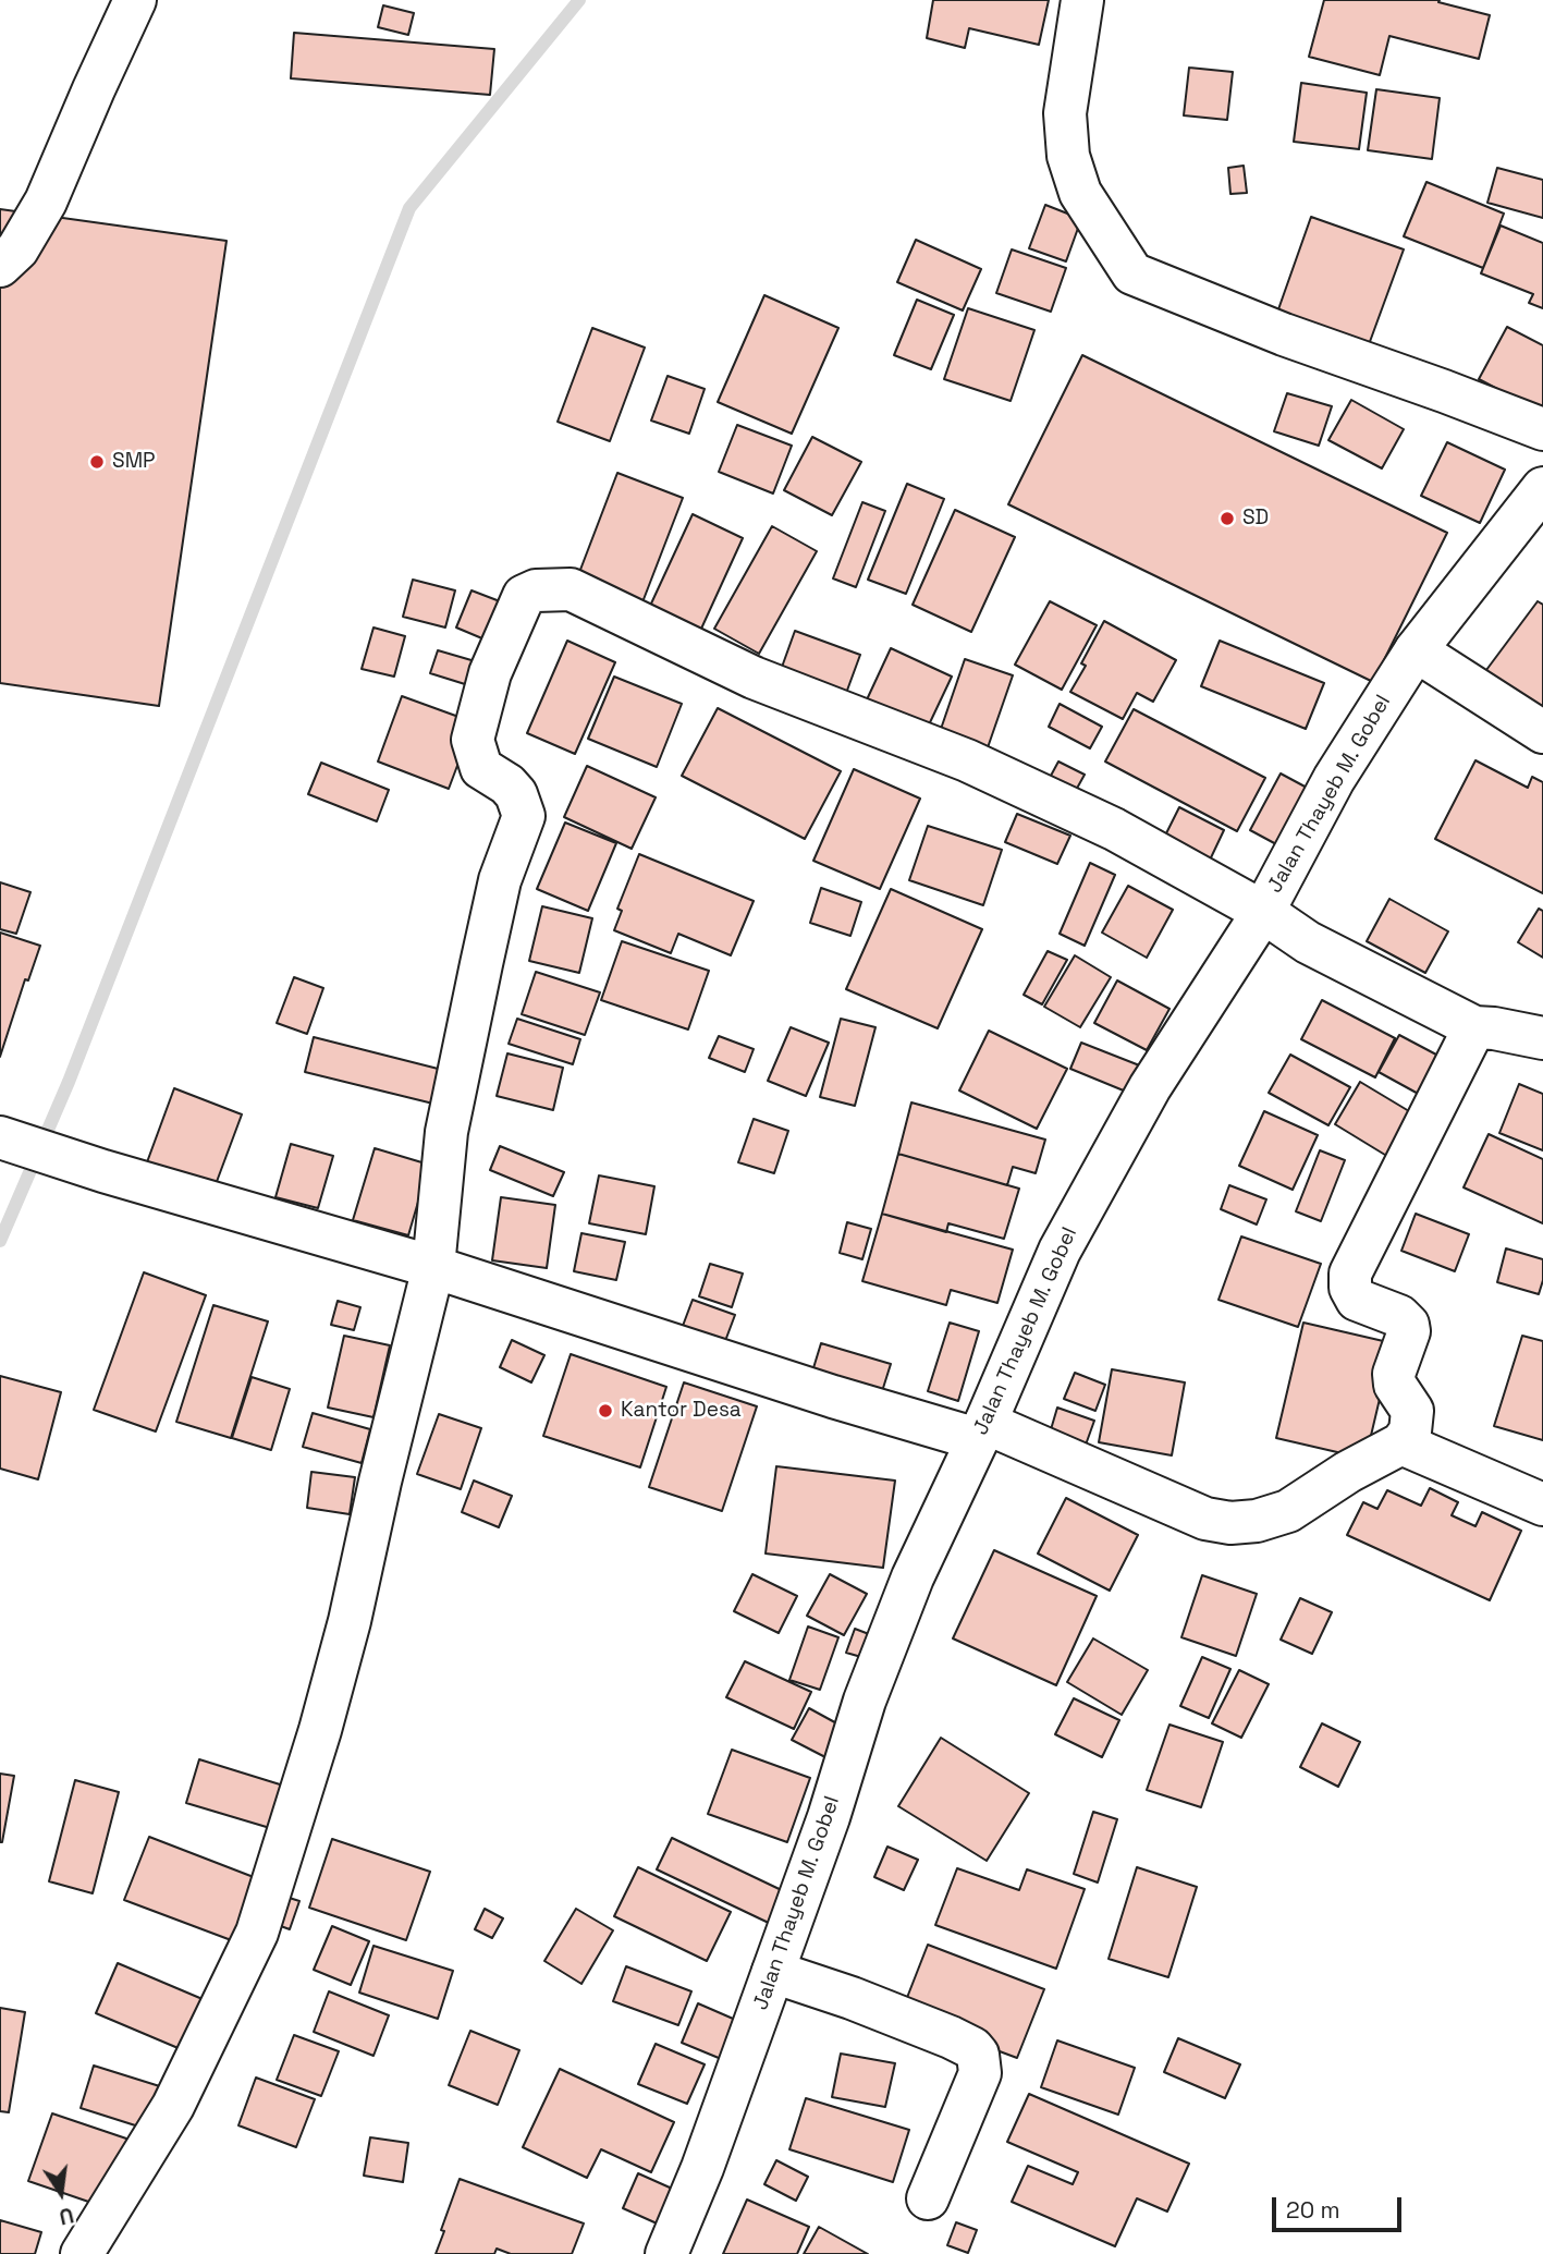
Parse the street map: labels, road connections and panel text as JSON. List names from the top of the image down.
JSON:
{
  "streets": {
    "street": ["Jalan Thayeb M. Gobel"]
  },
  "places": ["SMP", "SD", "Kantor Desa"],
  "scale_bar": "20 m",
  "north": "bottom"
}
